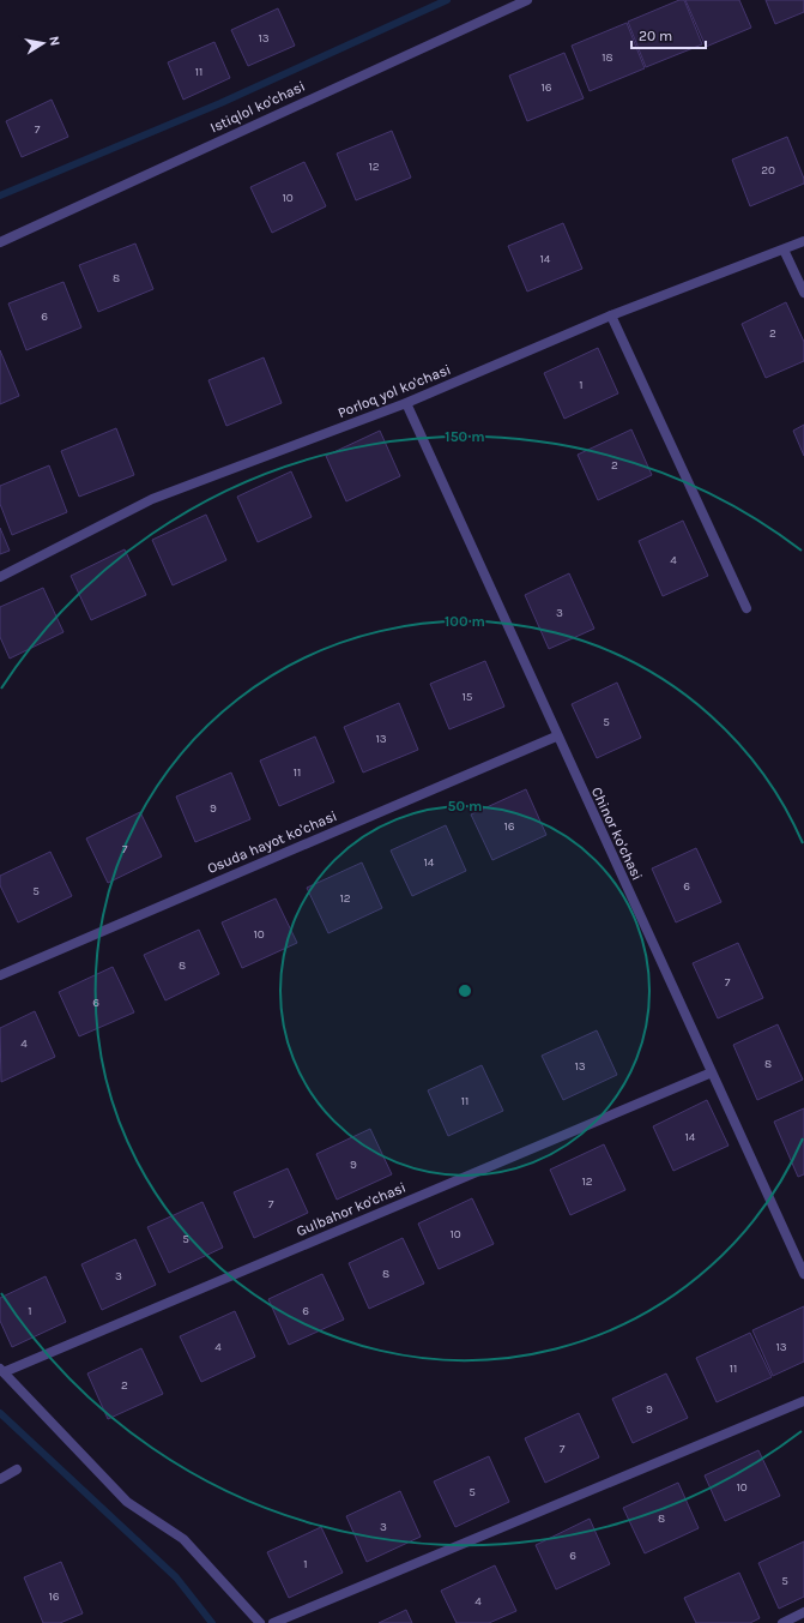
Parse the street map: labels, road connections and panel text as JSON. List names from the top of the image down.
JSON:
{
  "streets": {
    "street": [
      "Istiqlol ko'chasi",
      "Porloq yol ko'chasi",
      "Chinor ko'chasi",
      "Osuda hayot ko'chasi",
      "Gulbahor ko'chasi"
    ]
  },
  "crossings": [
    ["Porloq yol ko'chasi", "Chinor ko'chasi"],
    ["Chinor ko'chasi", "Osuda hayot ko'chasi"],
    ["Chinor ko'chasi", "Gulbahor ko'chasi"]
  ],
  "house_numbers": [
    "13",
    "18",
    "11",
    "16",
    "7",
    "12",
    "20",
    "10",
    "14",
    "8",
    "6",
    "2",
    "1",
    "2",
    "4",
    "3",
    "15",
    "5",
    "13",
    "11",
    "9",
    "16",
    "7",
    "14",
    "6",
    "5",
    "12",
    "10",
    "8",
    "7",
    "6",
    "4",
    "8",
    "13",
    "11",
    "14",
    "9",
    "12",
    "7",
    "10",
    "5",
    "8",
    "3",
    "1",
    "6",
    "4",
    "13",
    "11",
    "2",
    "9",
    "7",
    "10",
    "5",
    "8",
    "3",
    "6",
    "1",
    "5",
    "16",
    "4"
  ],
  "scale_bar": "20 m",
  "north": "right",
  "rings": ["150 m", "100 m", "50 m"]
}
